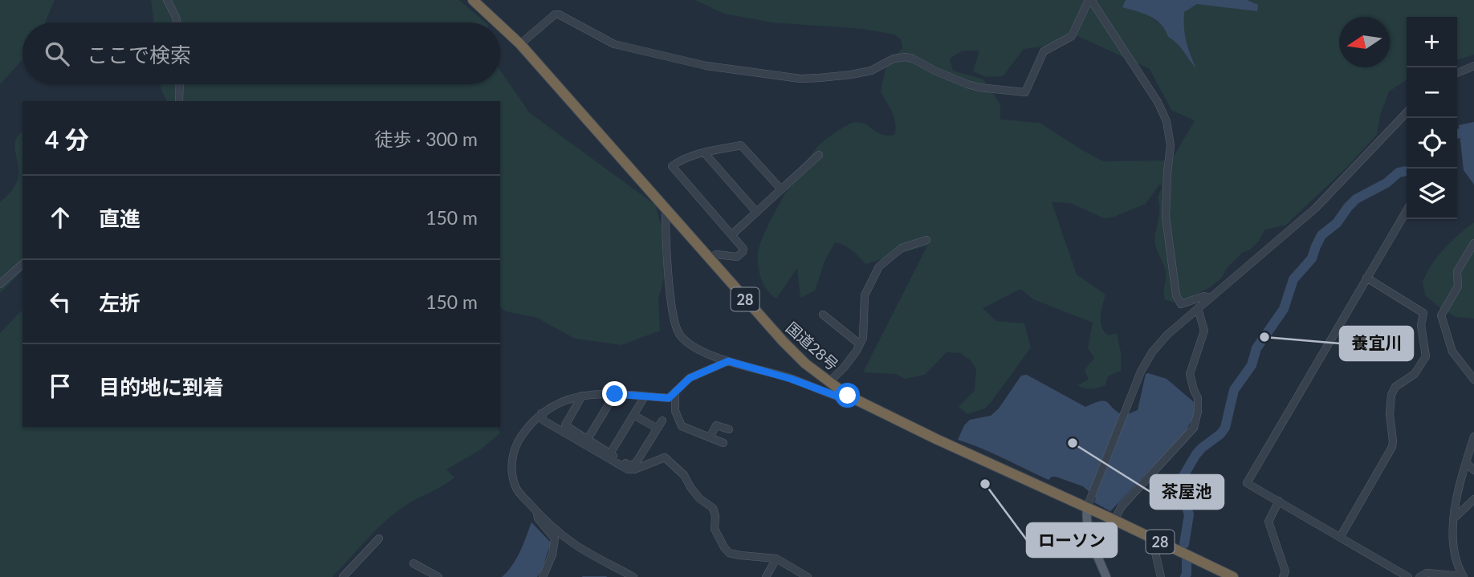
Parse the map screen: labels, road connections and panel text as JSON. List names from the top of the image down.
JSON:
{
  "streets": {
    "highway": ["28", "国道28号"]
  },
  "places": ["養宜川", "茶屋池", "ローソン"],
  "north": "left",
  "page": {
    "map_buttons": ["+", "−"],
    "search": "ここで検索",
    "heading": ["4 分", "徒歩 · 300 m"],
    "list": [
      ["直進", "150 m"],
      ["左折", "150 m"],
      "目的地に到着"
    ]
  }
}
